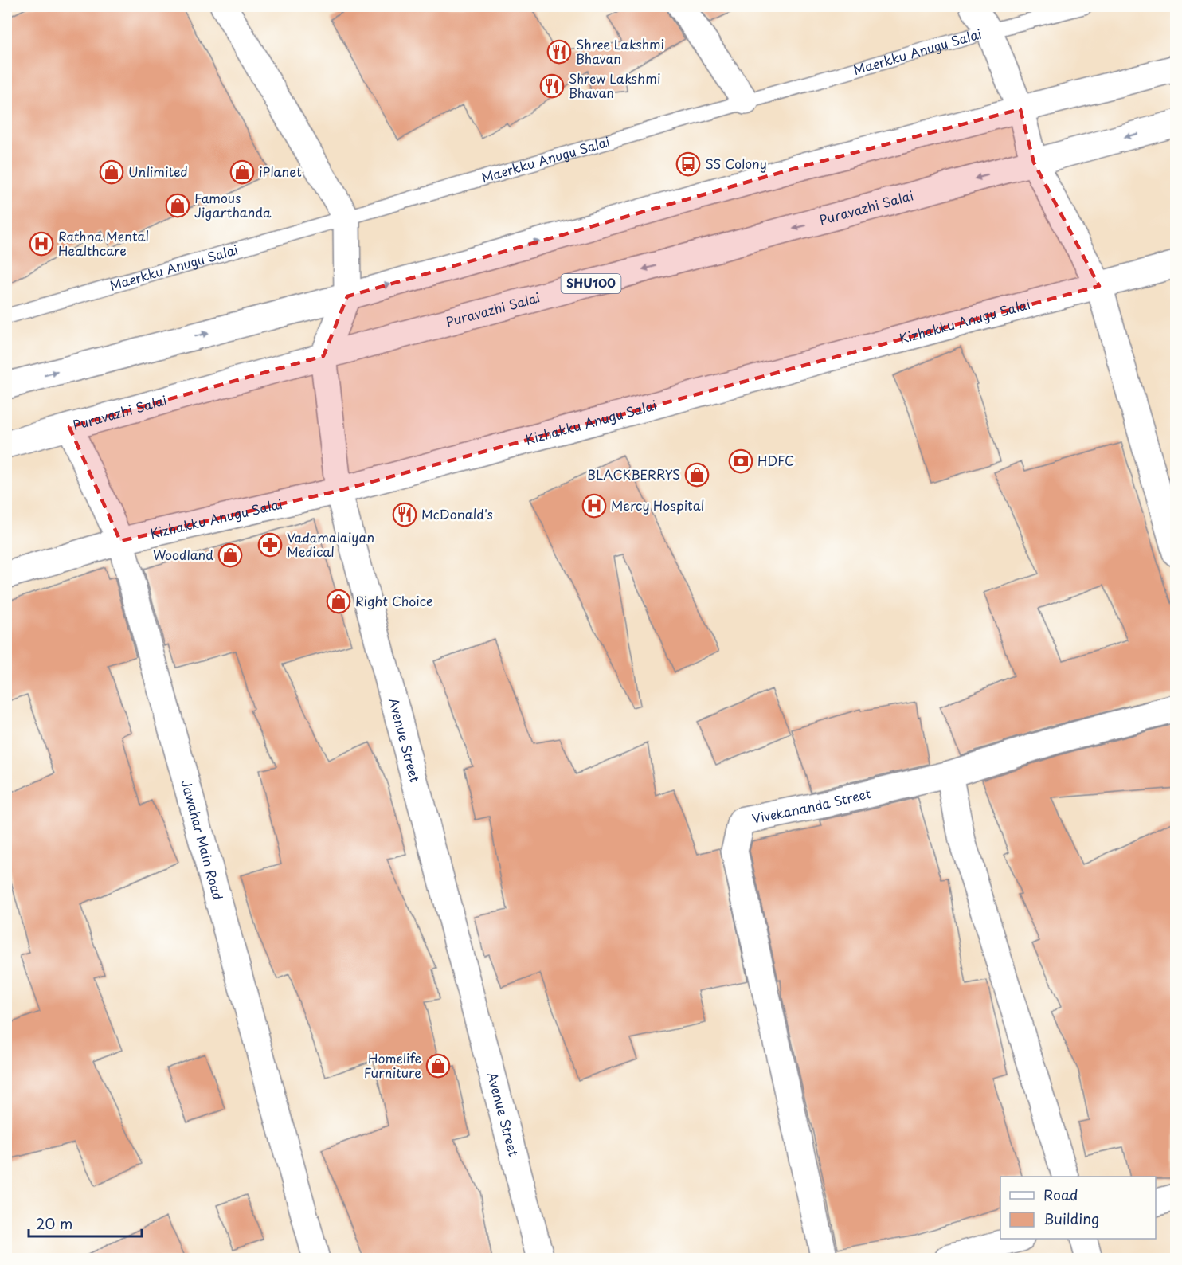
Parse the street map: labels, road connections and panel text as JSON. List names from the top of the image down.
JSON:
{
  "streets": {
    "street": [
      "Puravazhi Salai",
      "SHU100",
      "Kizhakku Anugu Salai",
      "Avenue Street",
      "Vivekananda Street",
      "Jawahar Main Road"
    ],
    "lane": ["Maerkku Anugu Salai"]
  },
  "crossings": [
    ["Maerkku Anugu Salai", "Avenue Street"],
    ["Puravazhi Salai", "Avenue Street"],
    ["Puravazhi Salai", "Jawahar Main Road"],
    ["Kizhakku Anugu Salai", "Avenue Street"],
    ["Kizhakku Anugu Salai", "Jawahar Main Road"]
  ],
  "places": {
    "restaurant": ["Shree Lakshmi Bhavan", "Shrew Lakshmi Bhavan", "McDonald's"],
    "bus stop": ["SS Colony"],
    "shop": [
      "Unlimited",
      "iPlanet",
      "Famous Jigarthanda",
      "BLACKBERRYS",
      "Woodland",
      "Right Choice",
      "Homelife Furniture"
    ],
    "hospital": ["Rathna Mental Healthcare", "Mercy Hospital"],
    "bank": ["HDFC"],
    "pharmacy": ["Vadamalaiyan Medical"]
  },
  "legend": ["Road", "Building"],
  "scale_bar": "20 m"
}
